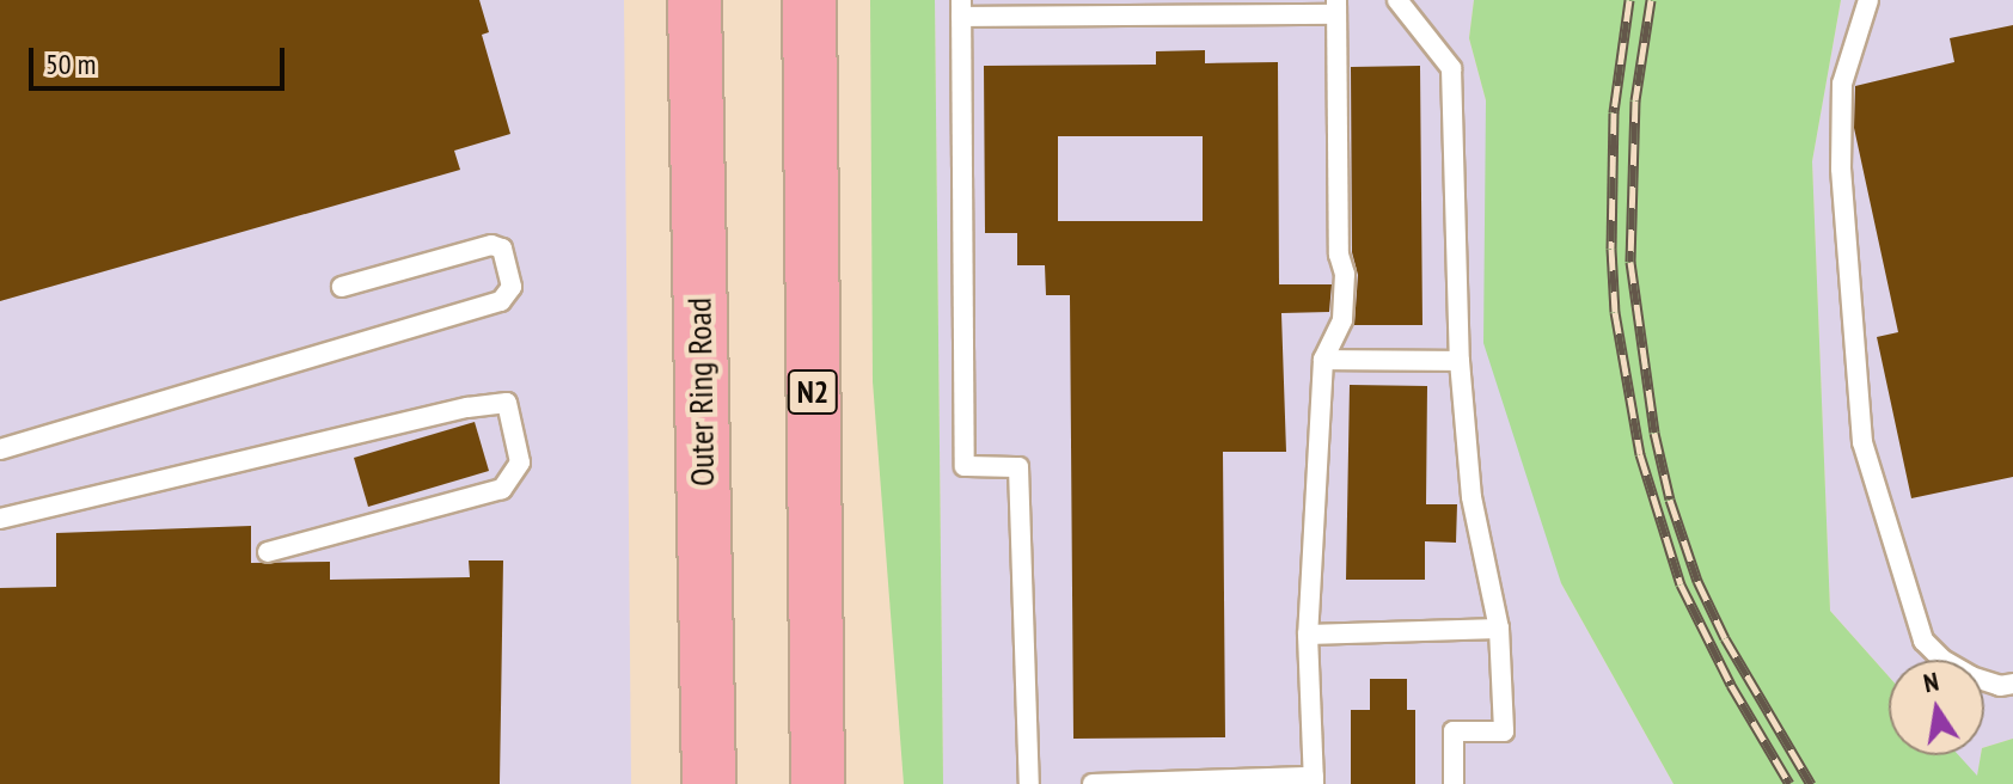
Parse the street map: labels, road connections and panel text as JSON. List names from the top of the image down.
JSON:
{
  "streets": {
    "highway": ["Outer Ring Road", "N2"]
  },
  "scale_bar": "50 m",
  "north": "top"
}
